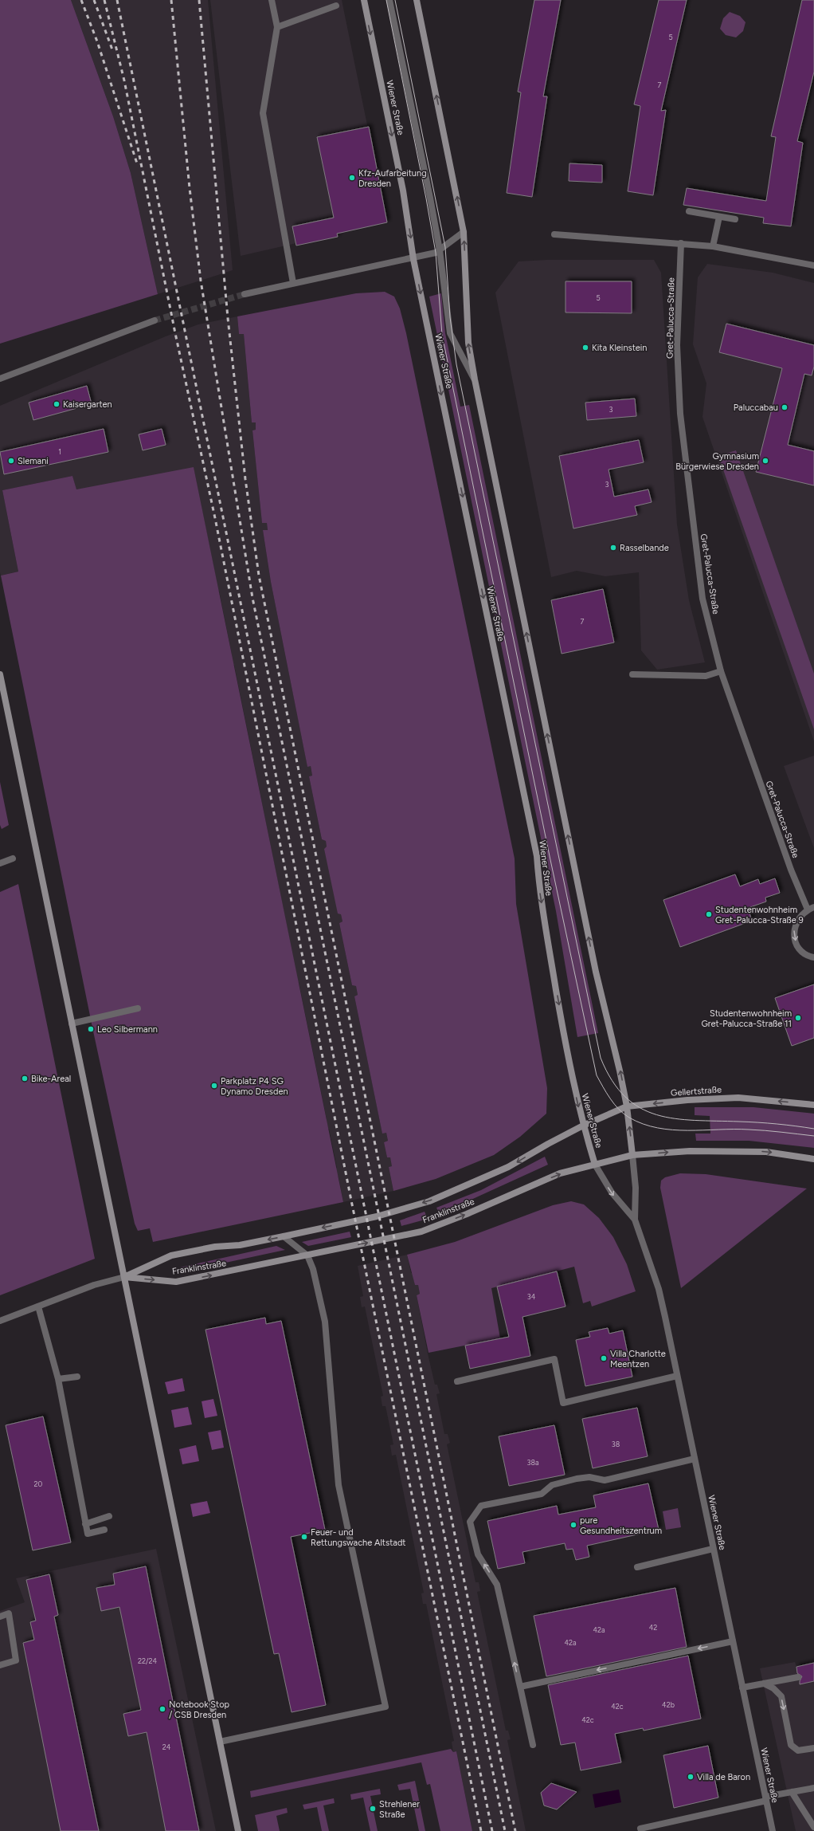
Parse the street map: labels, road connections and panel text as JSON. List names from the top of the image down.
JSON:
{
  "streets": {
    "main road": ["Wiener Straße", "Gellertstraße", "Franklinstraße"],
    "street": ["Gret-Palucca-Straße"]
  },
  "crossings": [
    ["Wiener Straße", "Gellertstraße"],
    ["Wiener Straße", "Franklinstraße"],
    ["Gellertstraße", "Franklinstraße"]
  ],
  "places": [
    "Kfz-Aufarbeitung Dresden",
    "Kita Kleinstein",
    "Kaisergarten",
    "Paluccabau",
    "Slemani",
    "Gymnasium Bürgerwiese Dresden",
    "Rasselbande",
    "Studentenwohnheim Gret-Palucca-Straße 9",
    "Studentenwohnheim Gret-Palucca-Straße 11",
    "Leo Silbermann",
    "Bike-Areal",
    "Parkplatz P4 SG Dynamo Dresden",
    "Villa Charlotte Meentzen",
    "pure Gesundheitszentrum",
    "Feuer- und Rettungswache Altstadt",
    "Notebook Stop / CSB Dresden",
    "Villa de Baron",
    "Strehlener Straße"
  ],
  "house_numbers": [
    "5",
    "7",
    "5",
    "3",
    "1",
    "3",
    "7",
    "34",
    "38",
    "38a",
    "20",
    "42",
    "42a",
    "42a",
    "22/24",
    "42b",
    "42c",
    "42c",
    "24"
  ]
}
